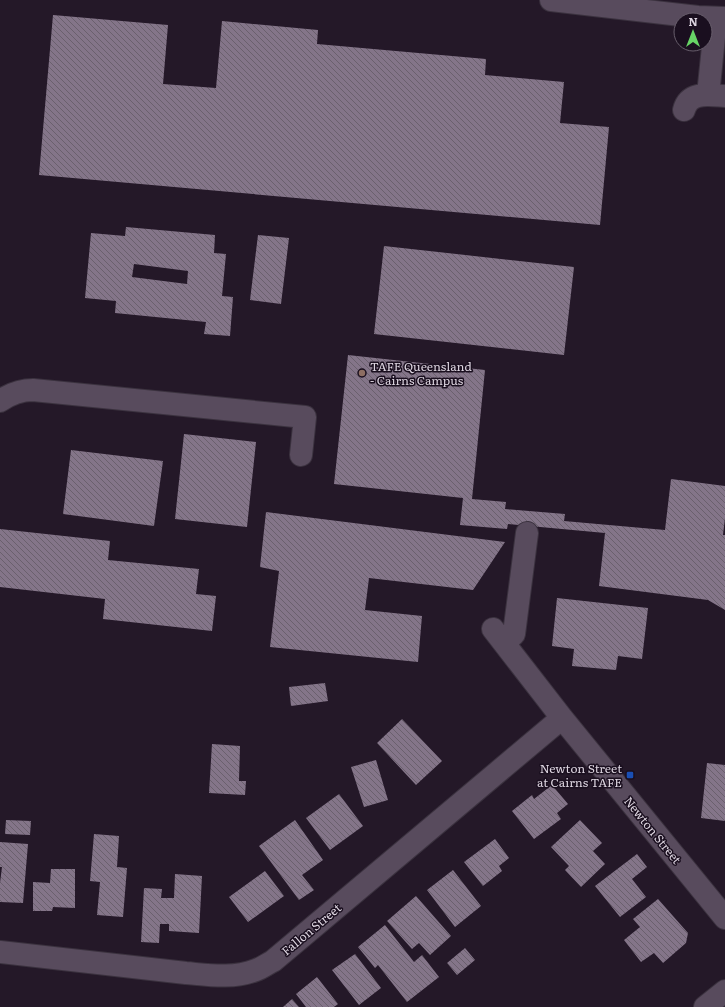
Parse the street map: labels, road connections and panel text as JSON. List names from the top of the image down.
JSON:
{
  "streets": {
    "street": ["Newton Street", "Fallon Street"]
  },
  "crossings": [
    ["Newton Street", "Fallon Street"]
  ],
  "places": {
    "other": ["TAFE Queensland - Cairns Campus"],
    "transit": ["Newton Street at Cairns TAFE"]
  },
  "north": "top"
}
